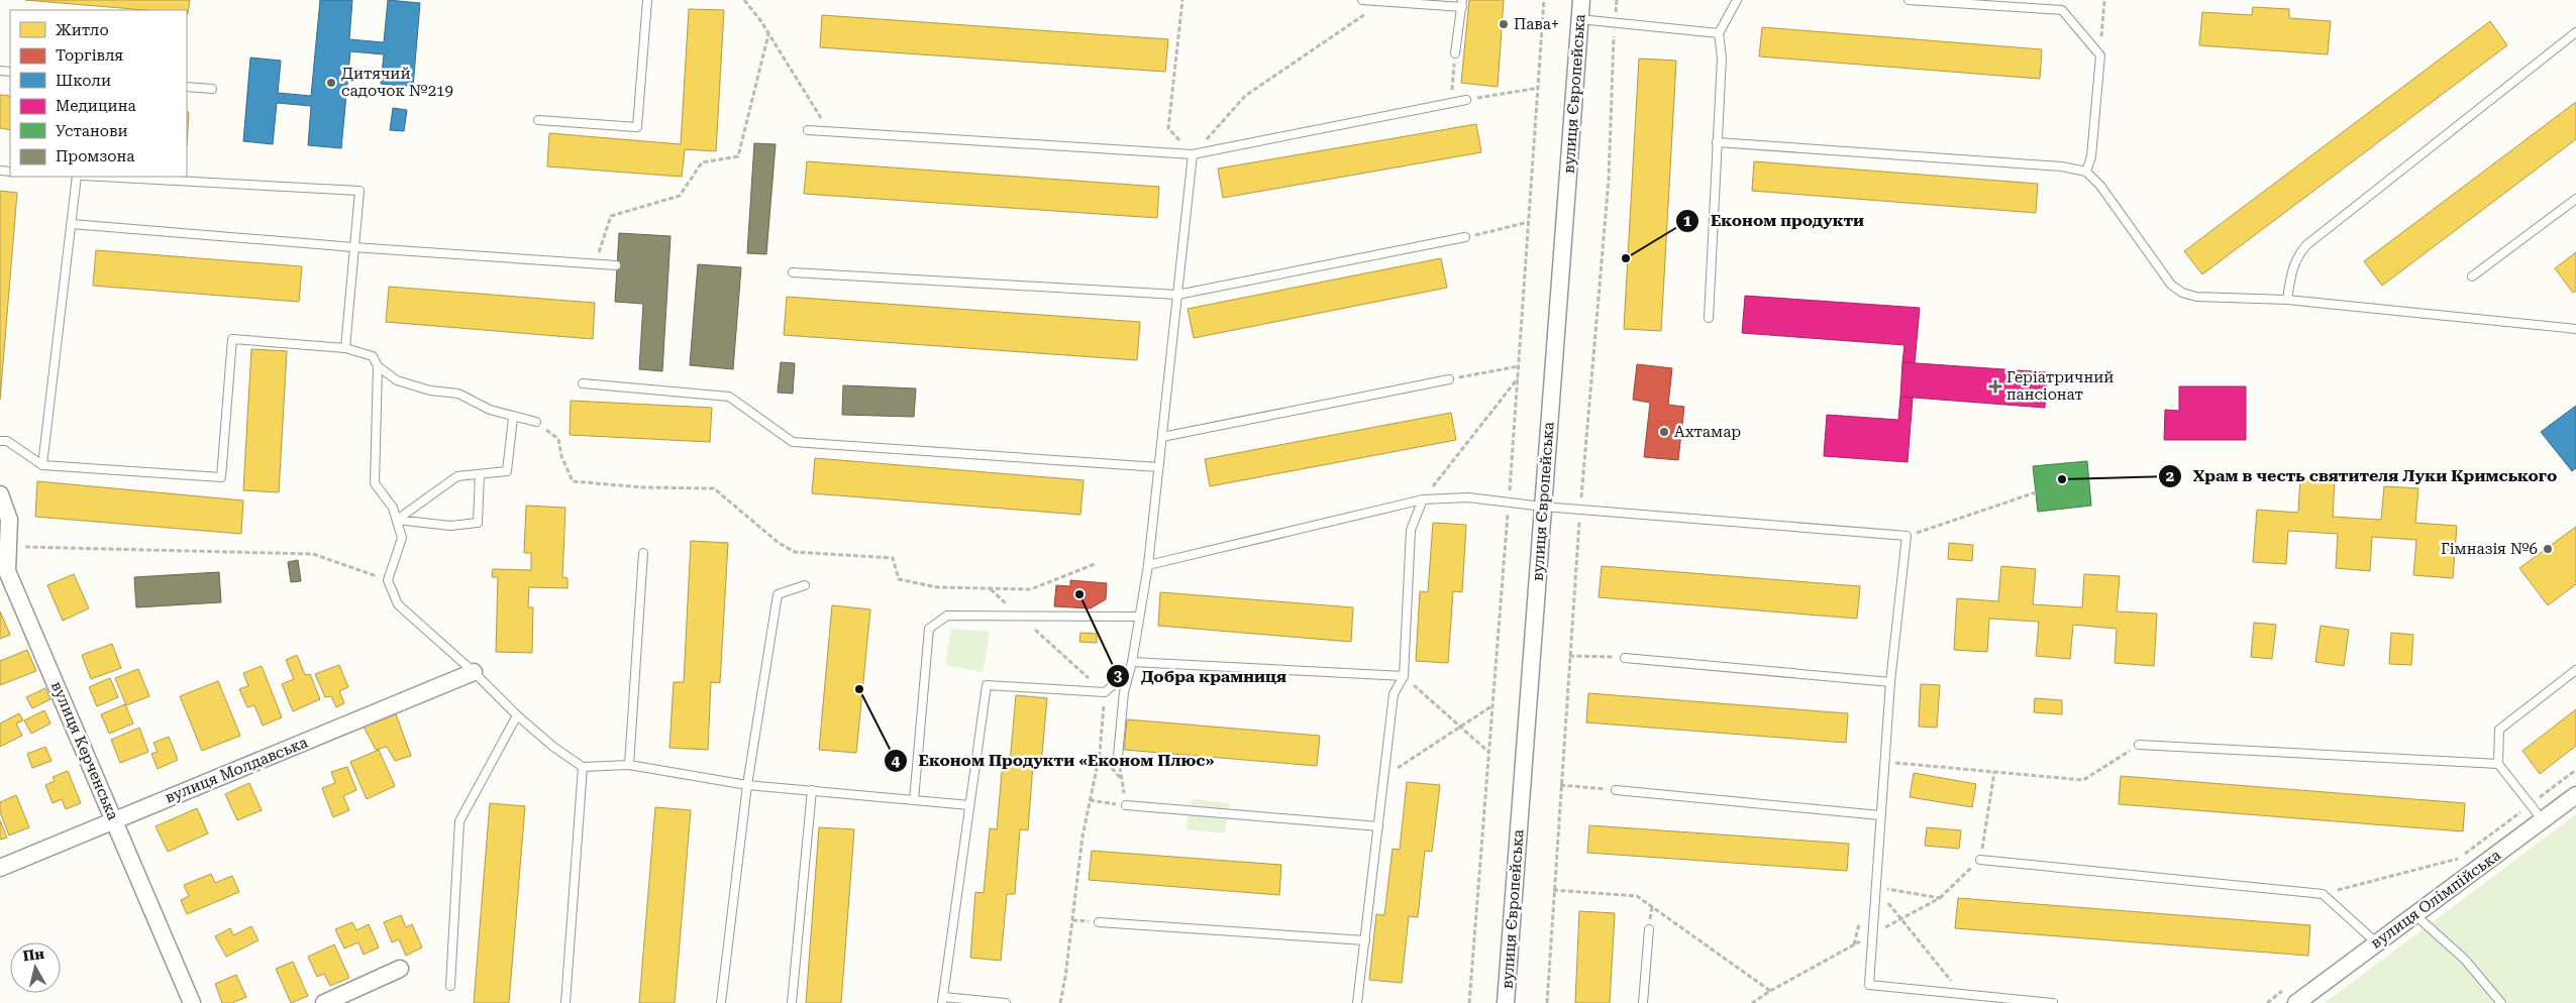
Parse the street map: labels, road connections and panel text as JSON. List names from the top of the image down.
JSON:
{
  "streets": {
    "street": [
      "вулиця Європейська",
      "вулиця Керченська",
      "вулиця Молдавська",
      "вулиця Олімпійська"
    ]
  },
  "crossings": [
    ["вулиця Керченська", "вулиця Молдавська"]
  ],
  "places": {
    "other": [
      "Пава+",
      "Дитячий садочок №219",
      "Економ продукти",
      "Ахтамар",
      "Храм в честь святителя Луки Кримського",
      "Гімназія №6",
      "Добра крамниця",
      "Економ Продукти «Економ Плюс»"
    ],
    "health": ["Геріатричний пансіонат"]
  },
  "legend": [
    "Житло",
    "Торгівля",
    "Школи",
    "Медицина",
    "Установи",
    "Промзона"
  ],
  "north": "top"
}
